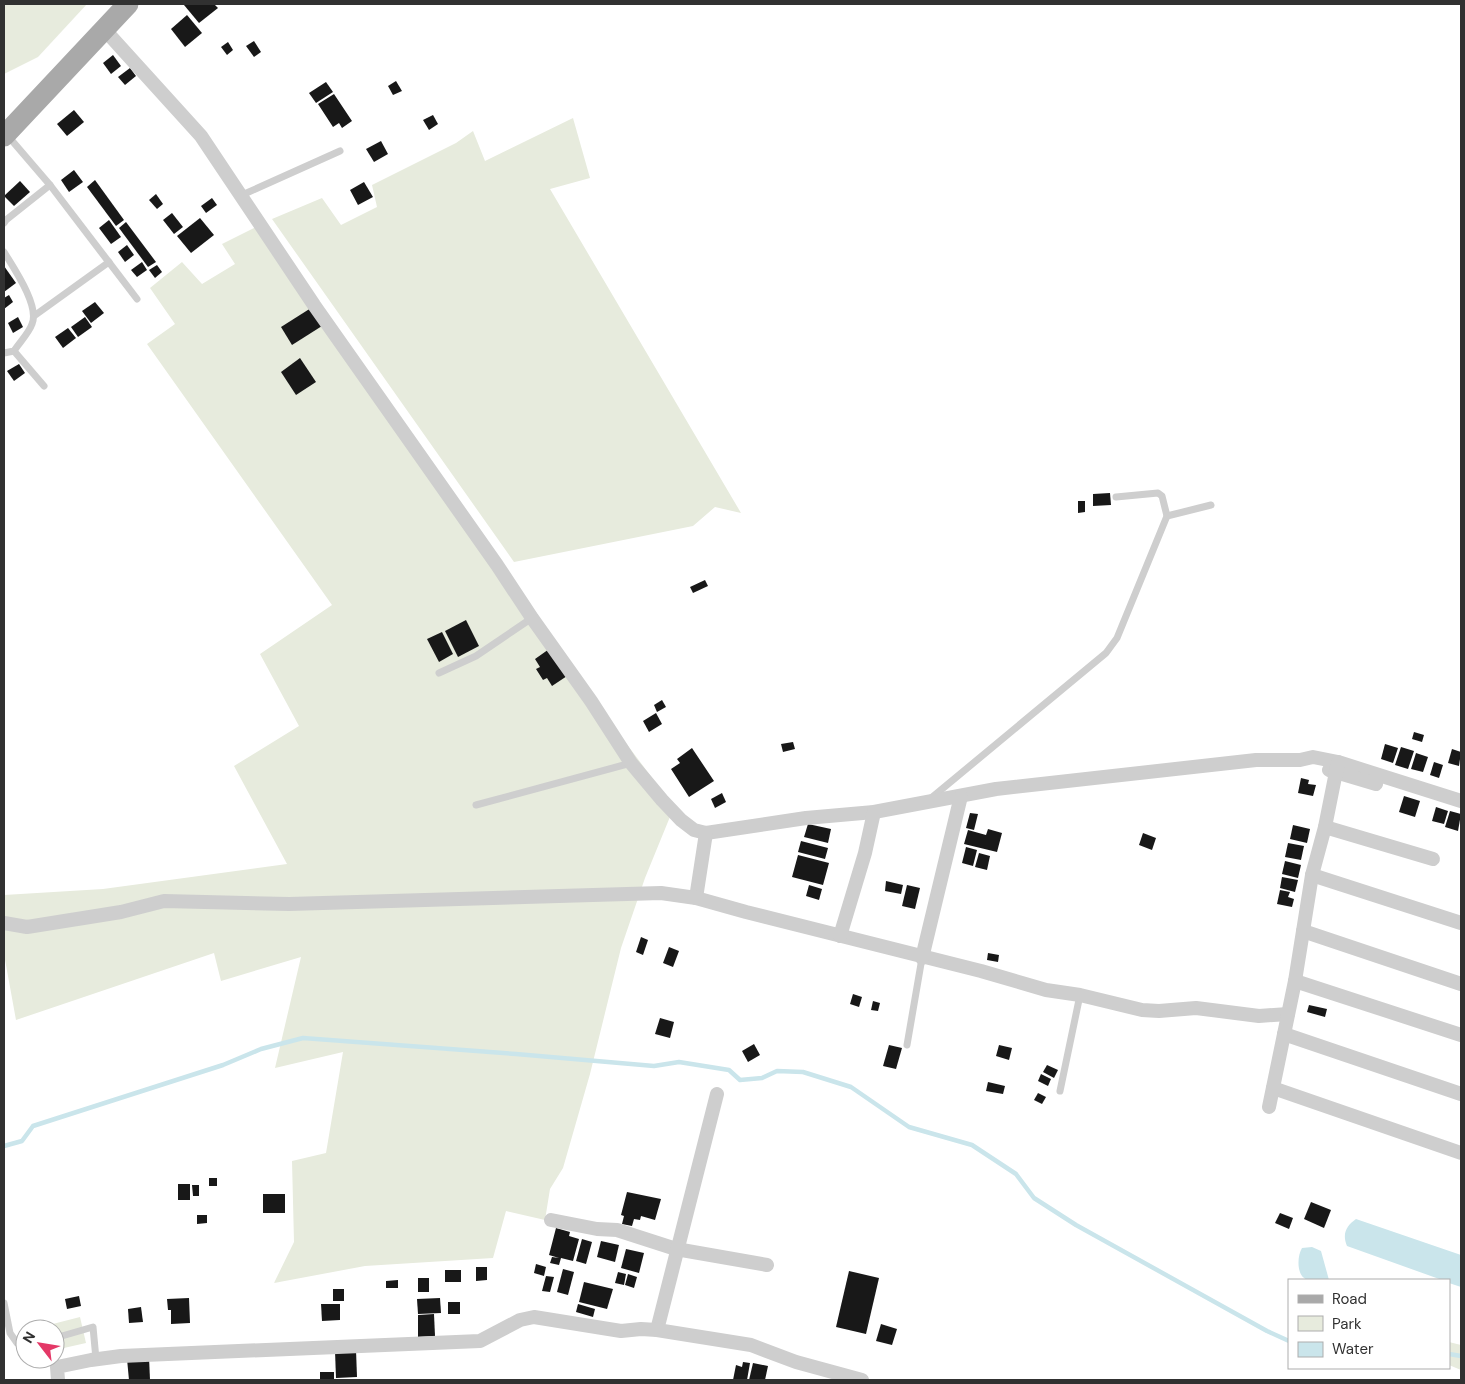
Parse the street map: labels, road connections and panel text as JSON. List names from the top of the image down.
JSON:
{
  "legend": ["Road", "Park", "Water"],
  "north": "top left"
}
